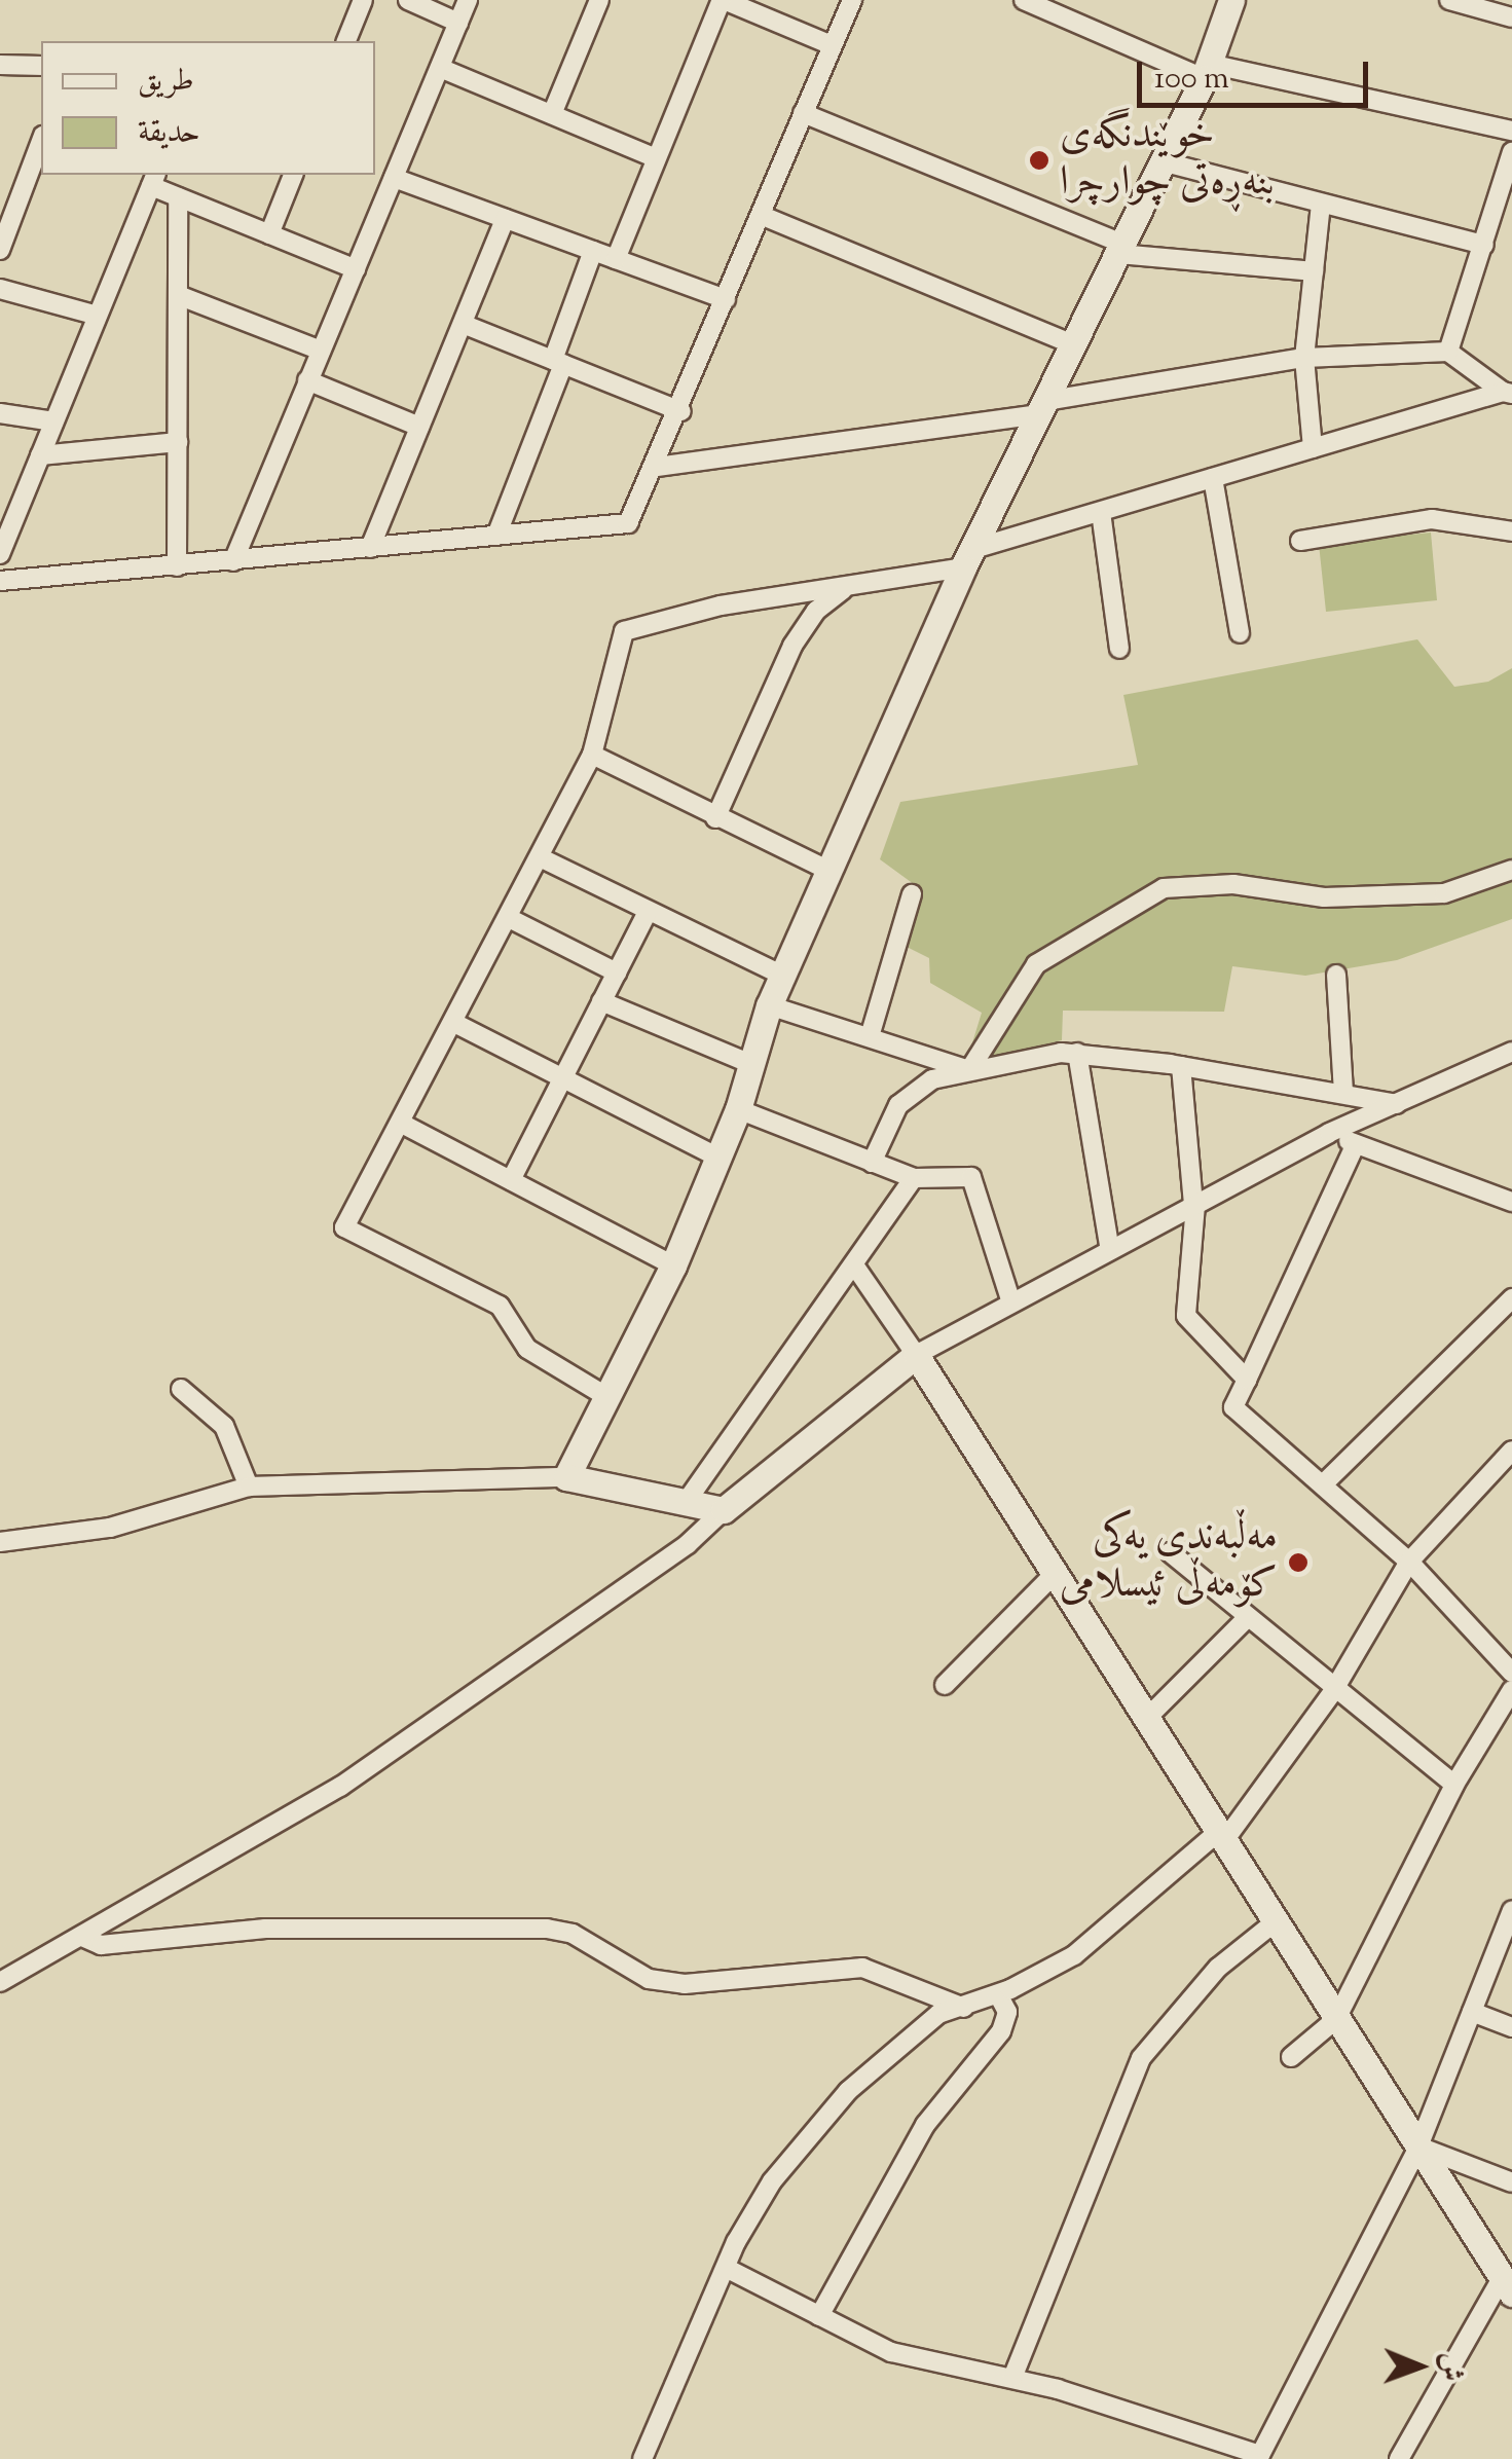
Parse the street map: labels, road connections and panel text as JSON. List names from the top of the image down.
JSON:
{
  "places": ["خوێندنگەی بنەڕەتی چوارچرا", "مەڵبەندی یەکی کۆمەڵی ئیسلامی"],
  "legend": ["طريق", "حديقة"],
  "scale_bar": "100 m",
  "north": "right"
}
